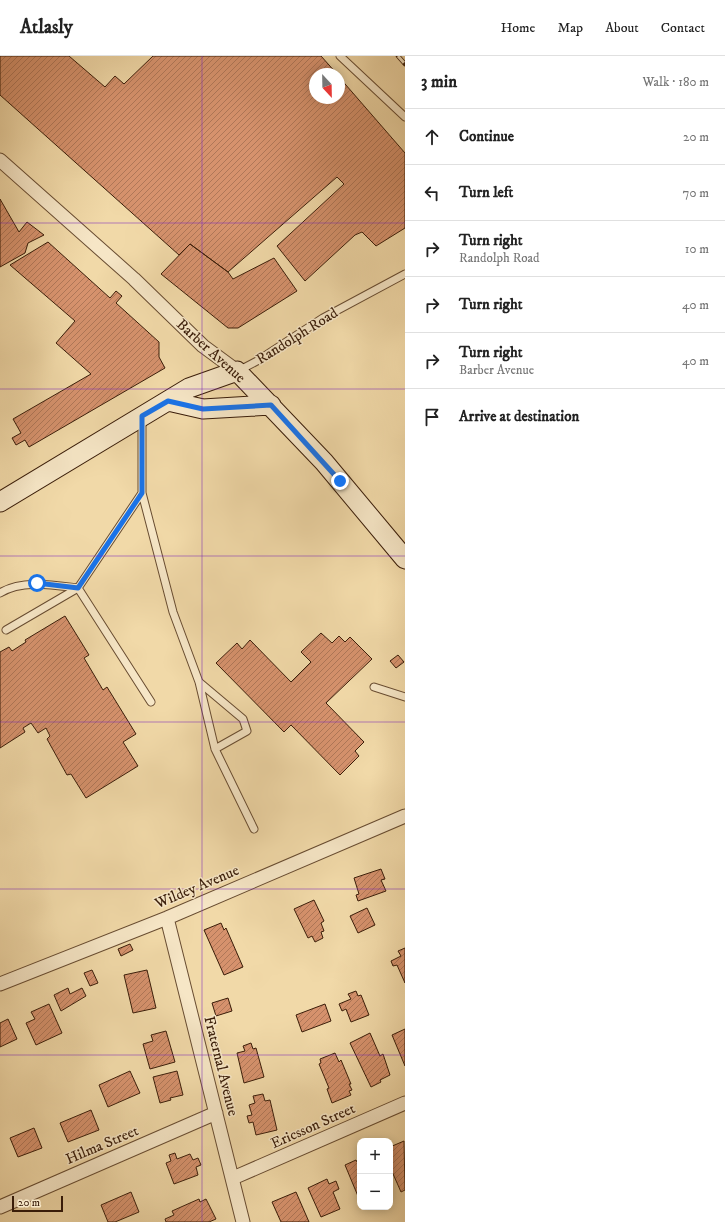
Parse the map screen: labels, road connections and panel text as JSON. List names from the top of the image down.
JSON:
{
  "streets": {
    "street": [
      "Randolph Road",
      "Barber Avenue",
      "Wildey Avenue",
      "Fraternal Avenue",
      "Ericsson Street",
      "Hilma Street"
    ]
  },
  "crossings": [
    ["Randolph Road", "Barber Avenue"],
    ["Wildey Avenue", "Fraternal Avenue"],
    ["Fraternal Avenue", "Ericsson Street"],
    ["Fraternal Avenue", "Hilma Street"]
  ],
  "scale_bar": "20 m",
  "north": "bottom",
  "page": {
    "header": "Atlasly",
    "nav": [
      "Home",
      "Map",
      "About",
      "Contact"
    ],
    "heading": ["3 min", "Walk · 180 m"],
    "list": [
      ["Continue", "20 m"],
      ["Turn left", "70 m"],
      ["Turn right", "Randolph Road", "10 m"],
      ["Turn right", "40 m"],
      ["Turn right", "Barber Avenue", "40 m"],
      "Arrive at destination"
    ],
    "map_buttons": ["+", "−"],
    "scale": "20 m"
  }
}
